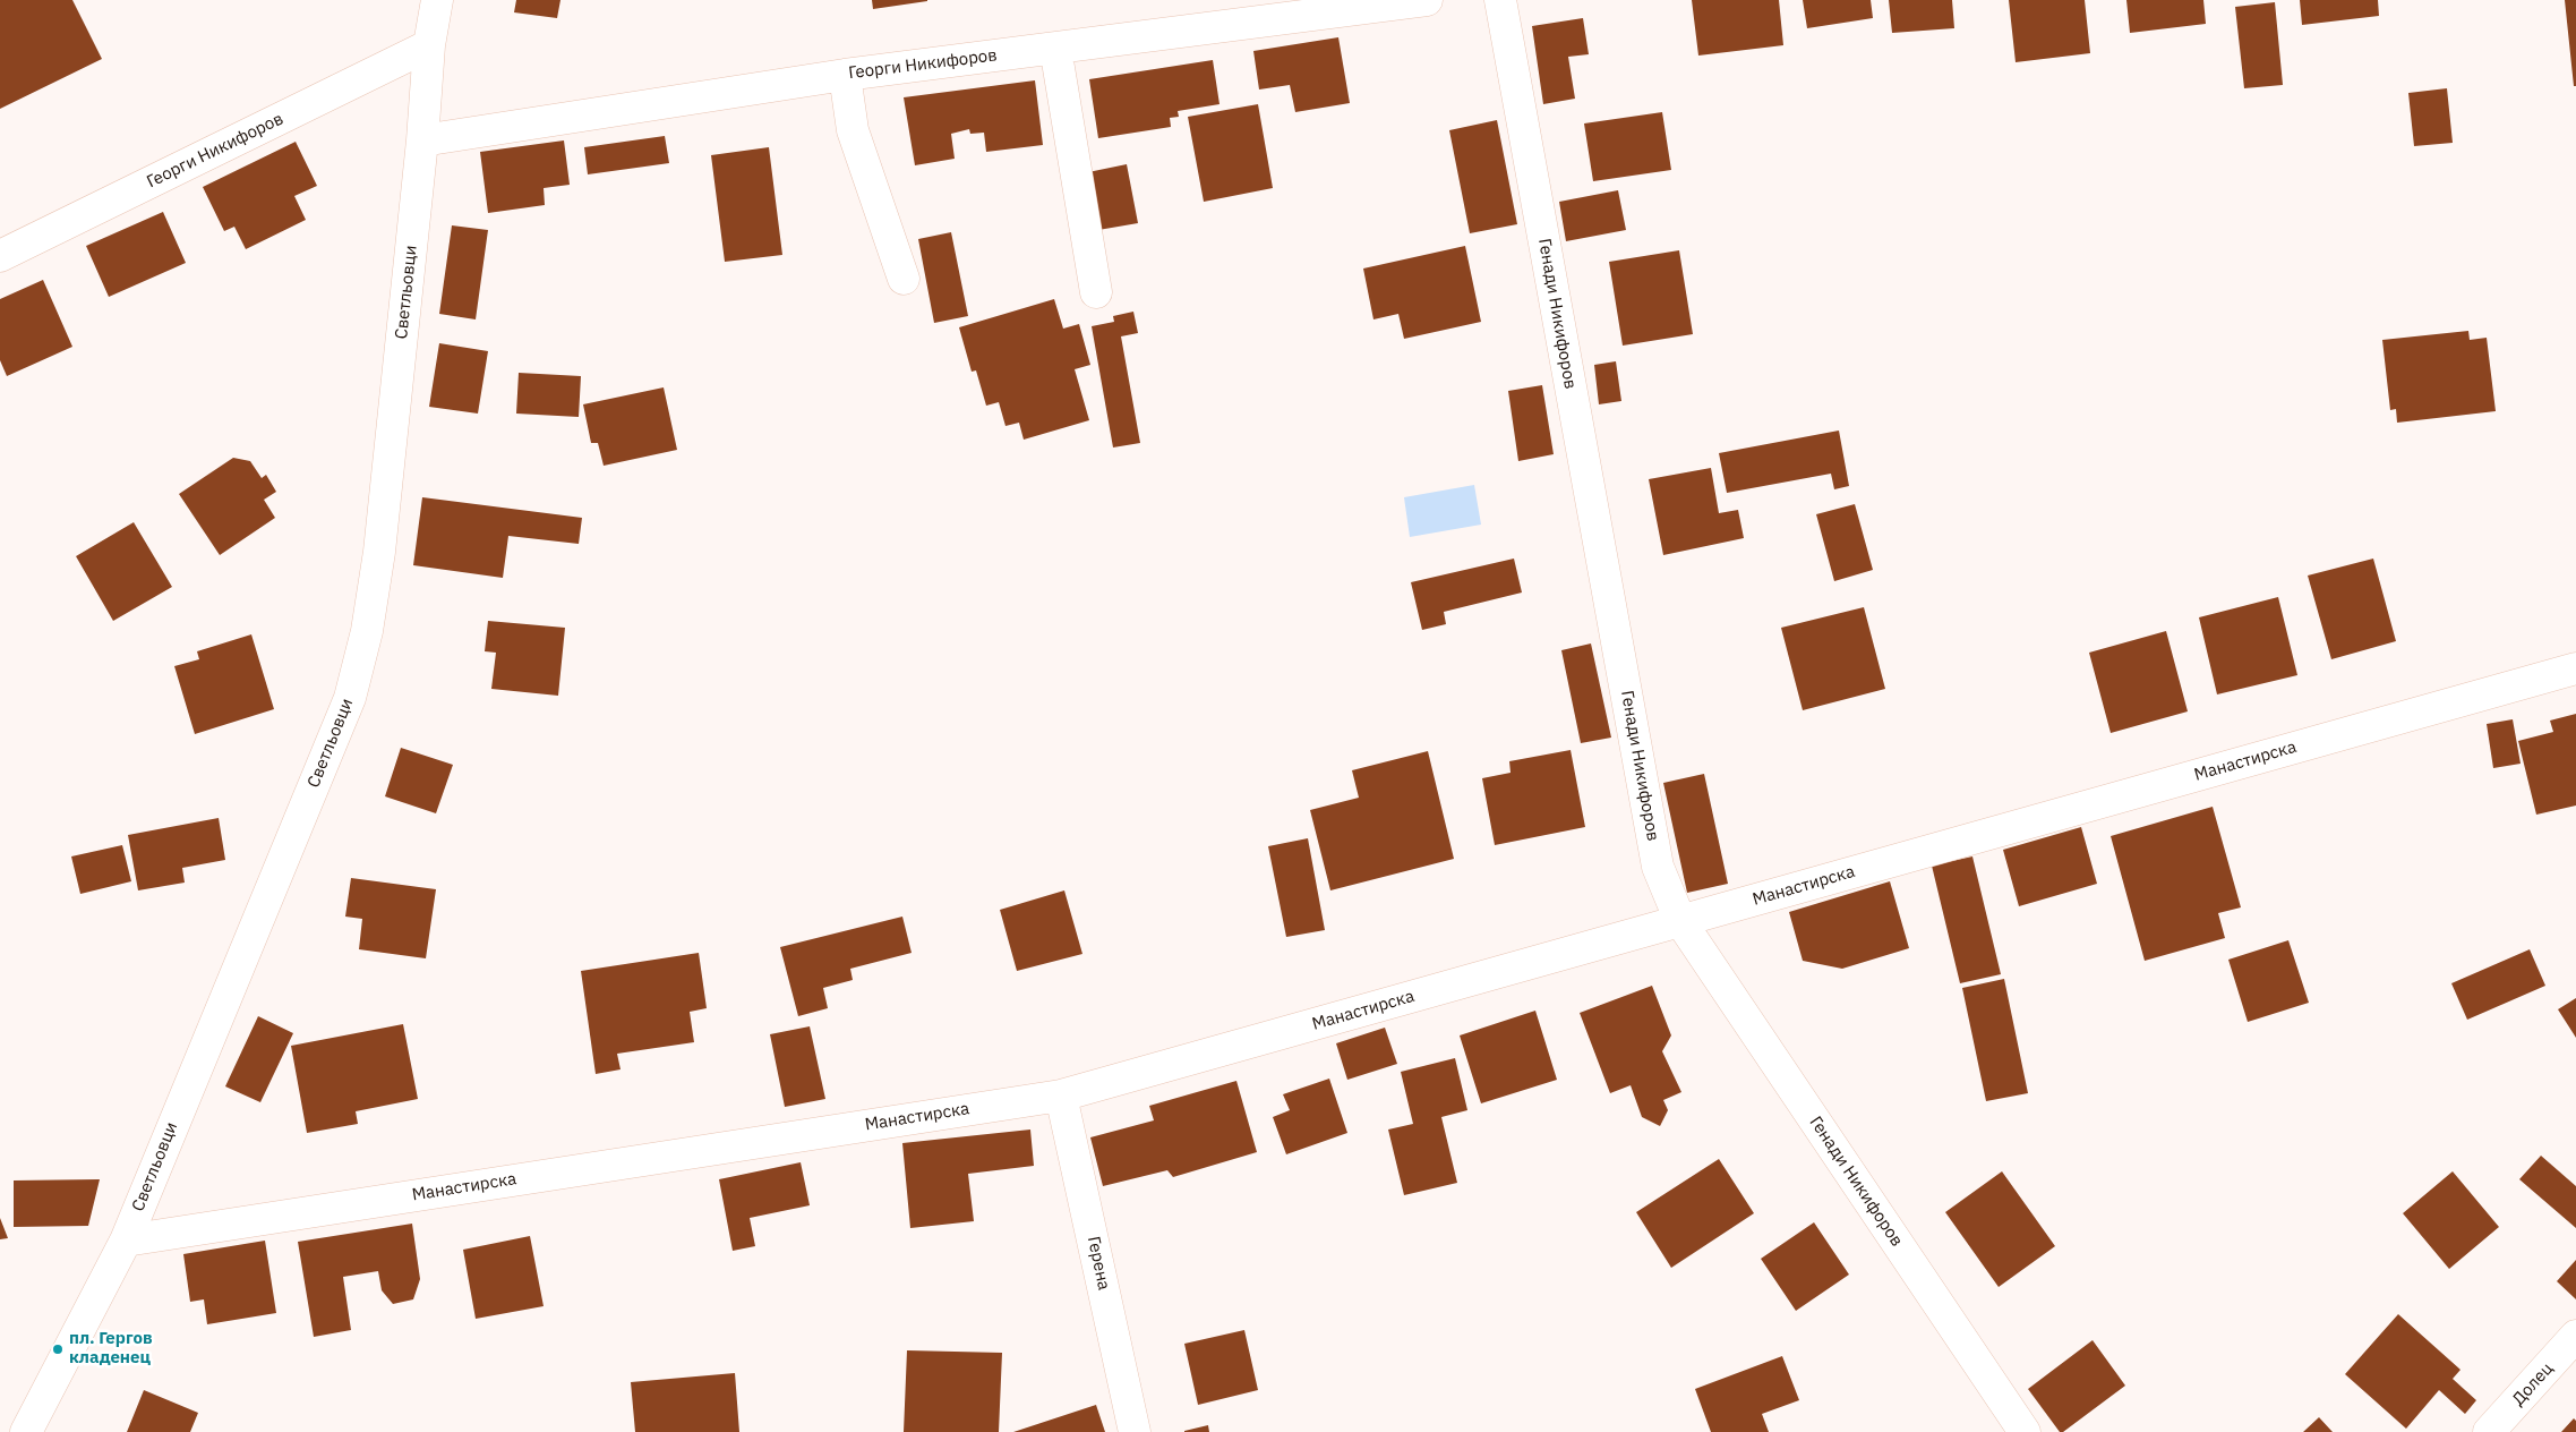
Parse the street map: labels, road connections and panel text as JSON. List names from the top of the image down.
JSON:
{
  "streets": {
    "street": [
      "Георги Никифоров",
      "Светльовци",
      "Генади Никифоров",
      "Манастирска",
      "Герена",
      "Долец"
    ]
  },
  "crossings": [
    ["Георги Никифоров", "Светльовци"],
    ["Светльовци", "Манастирска"],
    ["Генади Никифоров", "Манастирска"],
    ["Манастирска", "Герена"]
  ],
  "places": ["пл. Гергов кладенец"]
}
